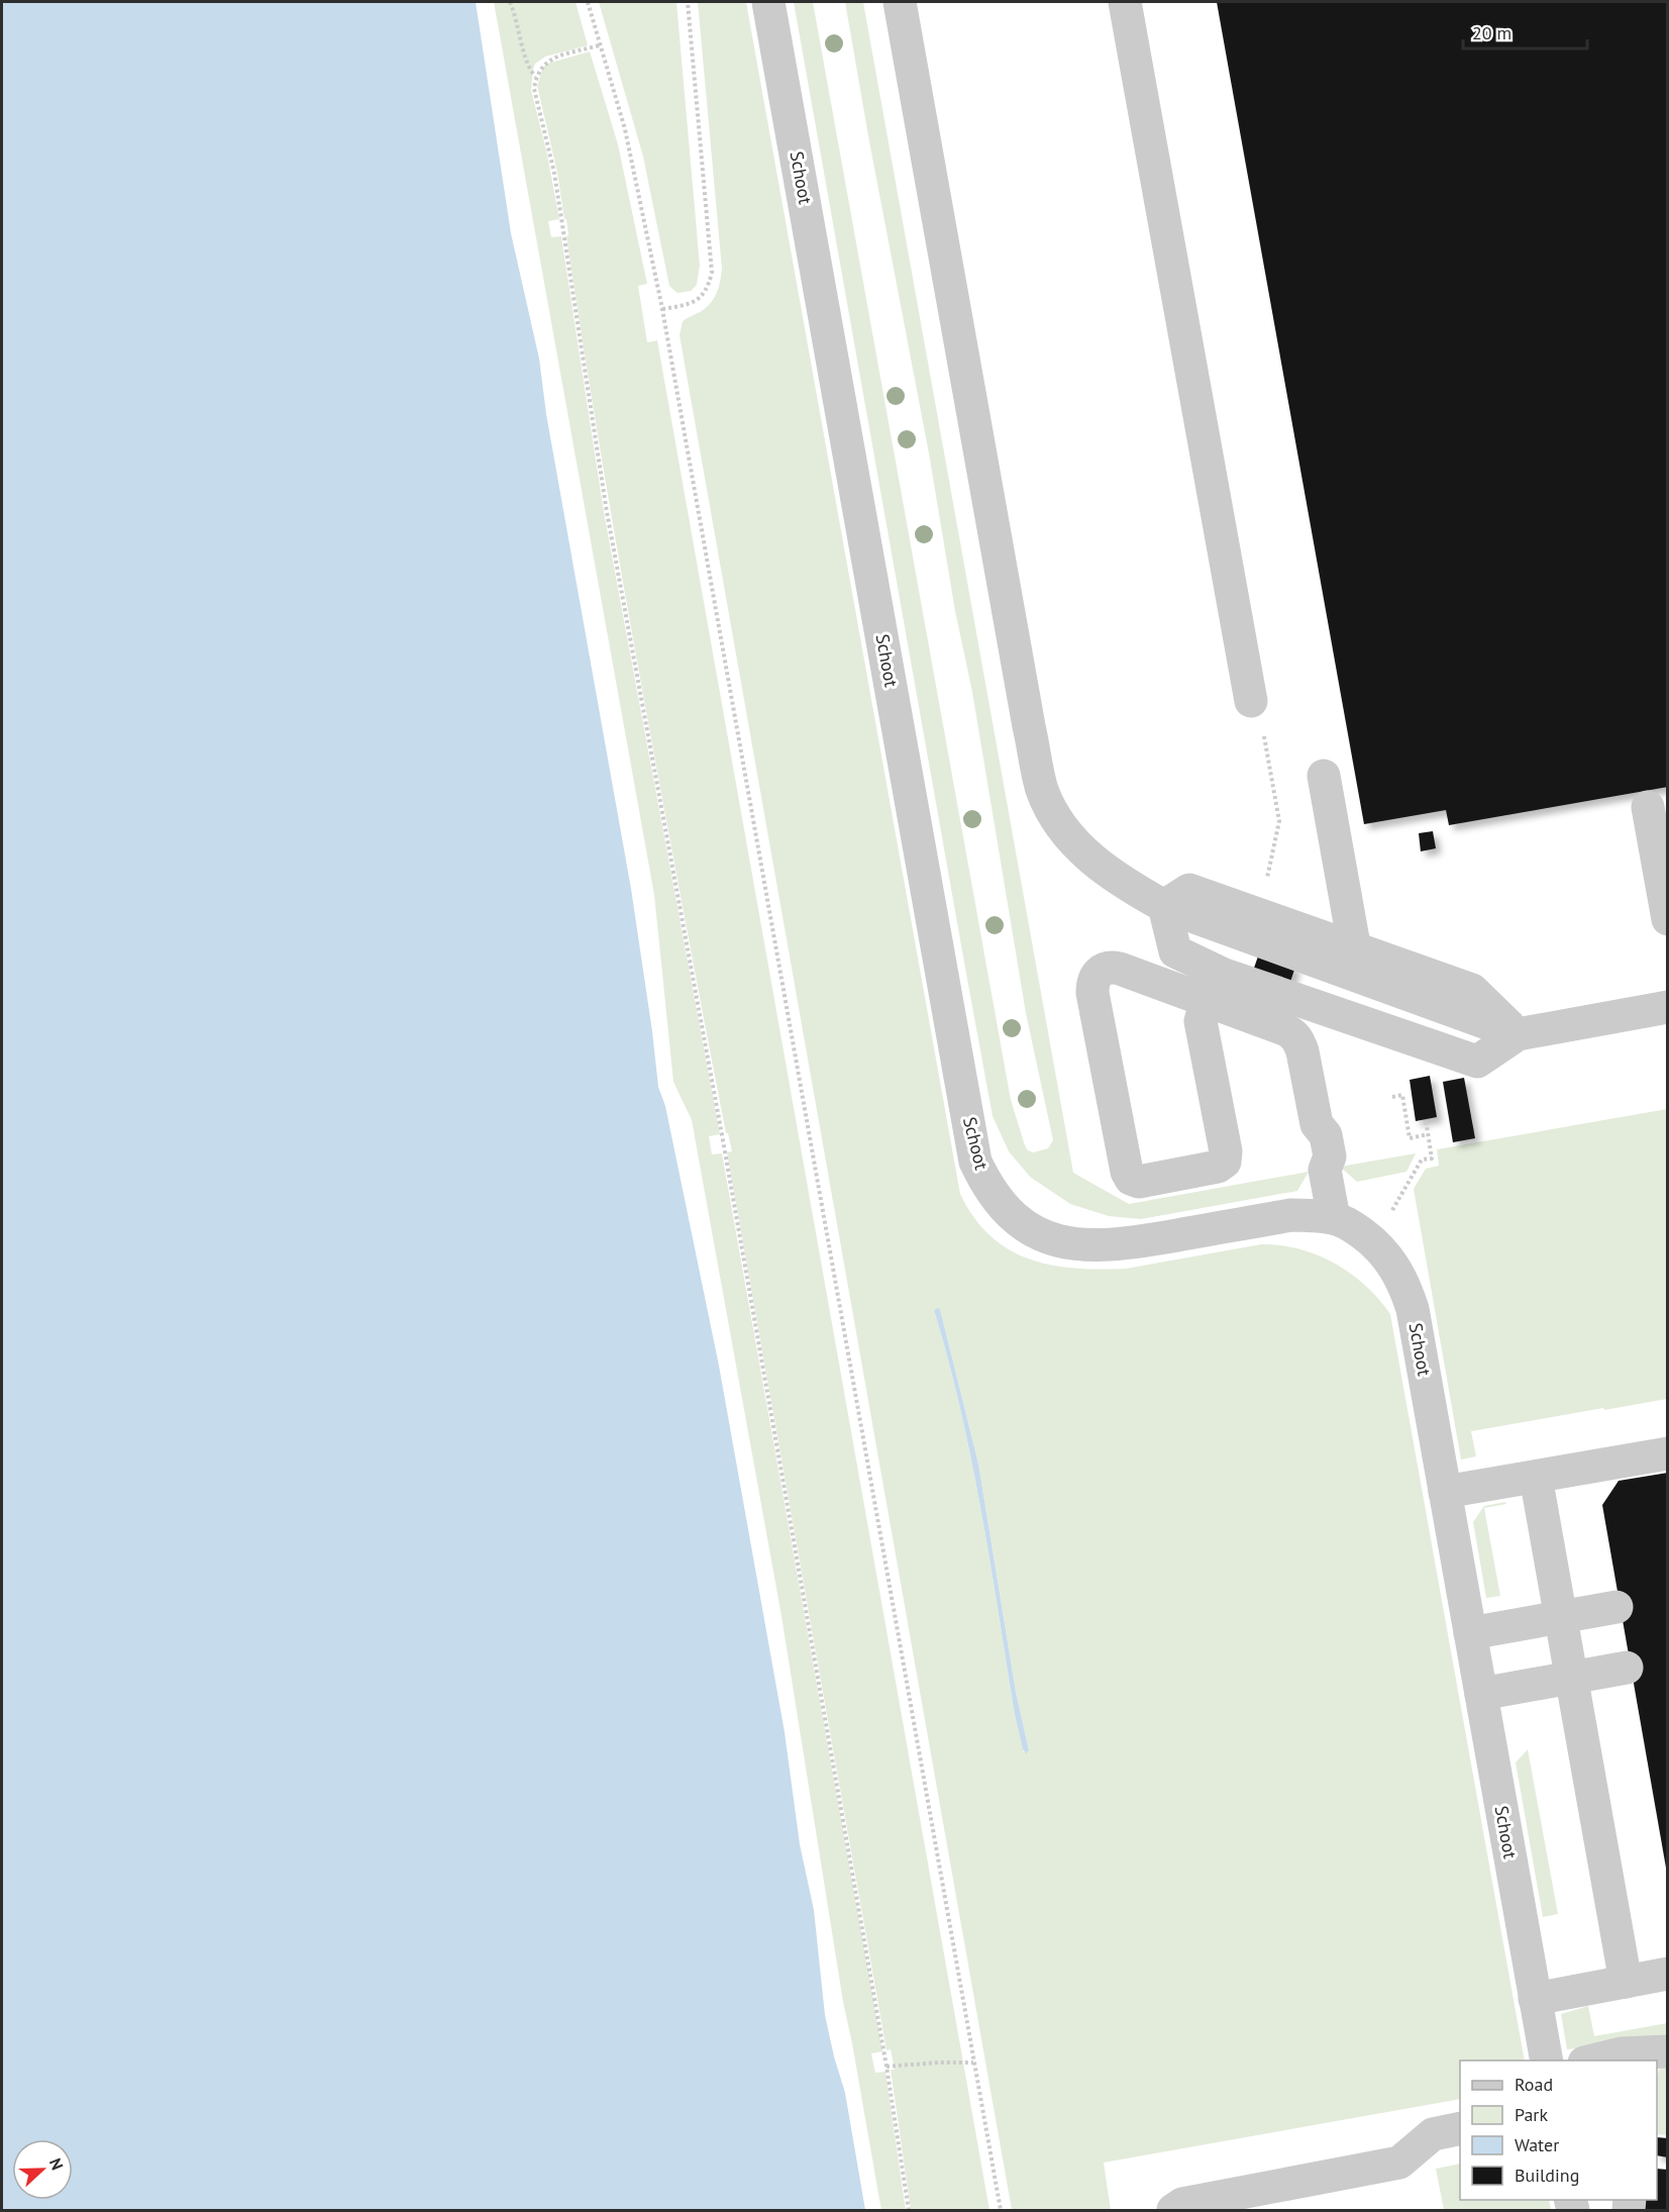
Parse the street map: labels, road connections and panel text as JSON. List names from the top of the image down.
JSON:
{
  "streets": {
    "street": ["Schoot"]
  },
  "legend": [
    "Road",
    "Park",
    "Water",
    "Building"
  ],
  "scale_bar": "20 m",
  "north": "right"
}
